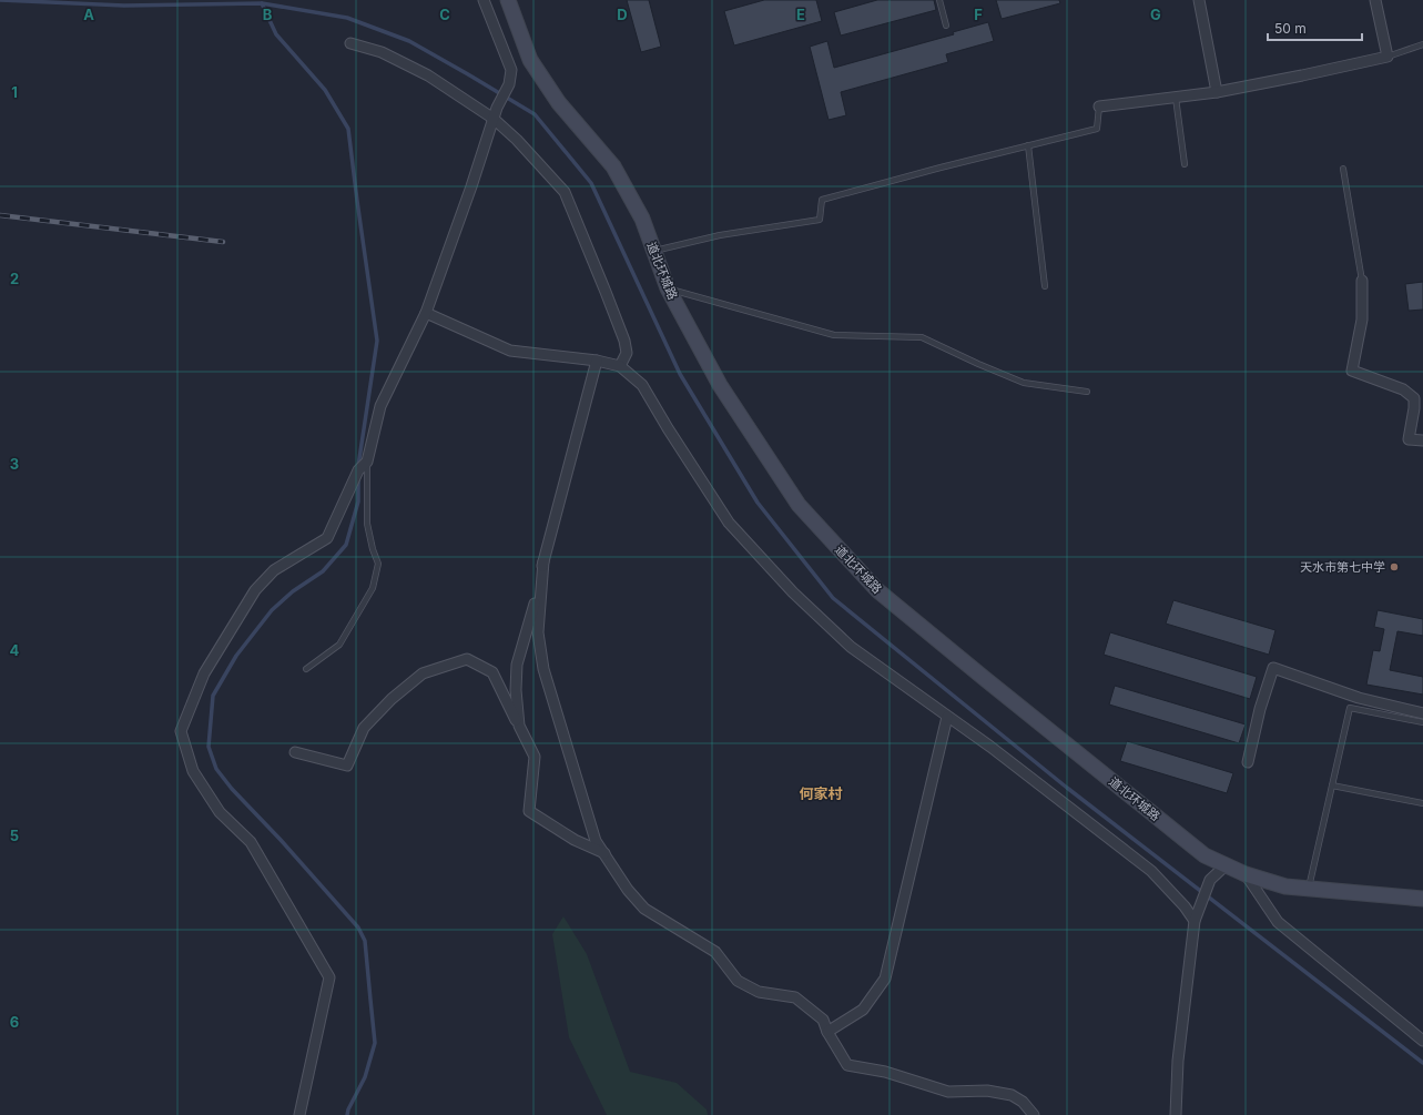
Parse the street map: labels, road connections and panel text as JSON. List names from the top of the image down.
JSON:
{
  "streets": {
    "street": ["道北环城路"]
  },
  "districts": ["何家村"],
  "places": ["天水市第七中学"],
  "scale_bar": "50 m",
  "grid": {
    "columns": [
      "A",
      "B",
      "C",
      "D",
      "E",
      "F",
      "G"
    ],
    "rows": [
      "1",
      "2",
      "3",
      "4",
      "5",
      "6"
    ]
  }
}
